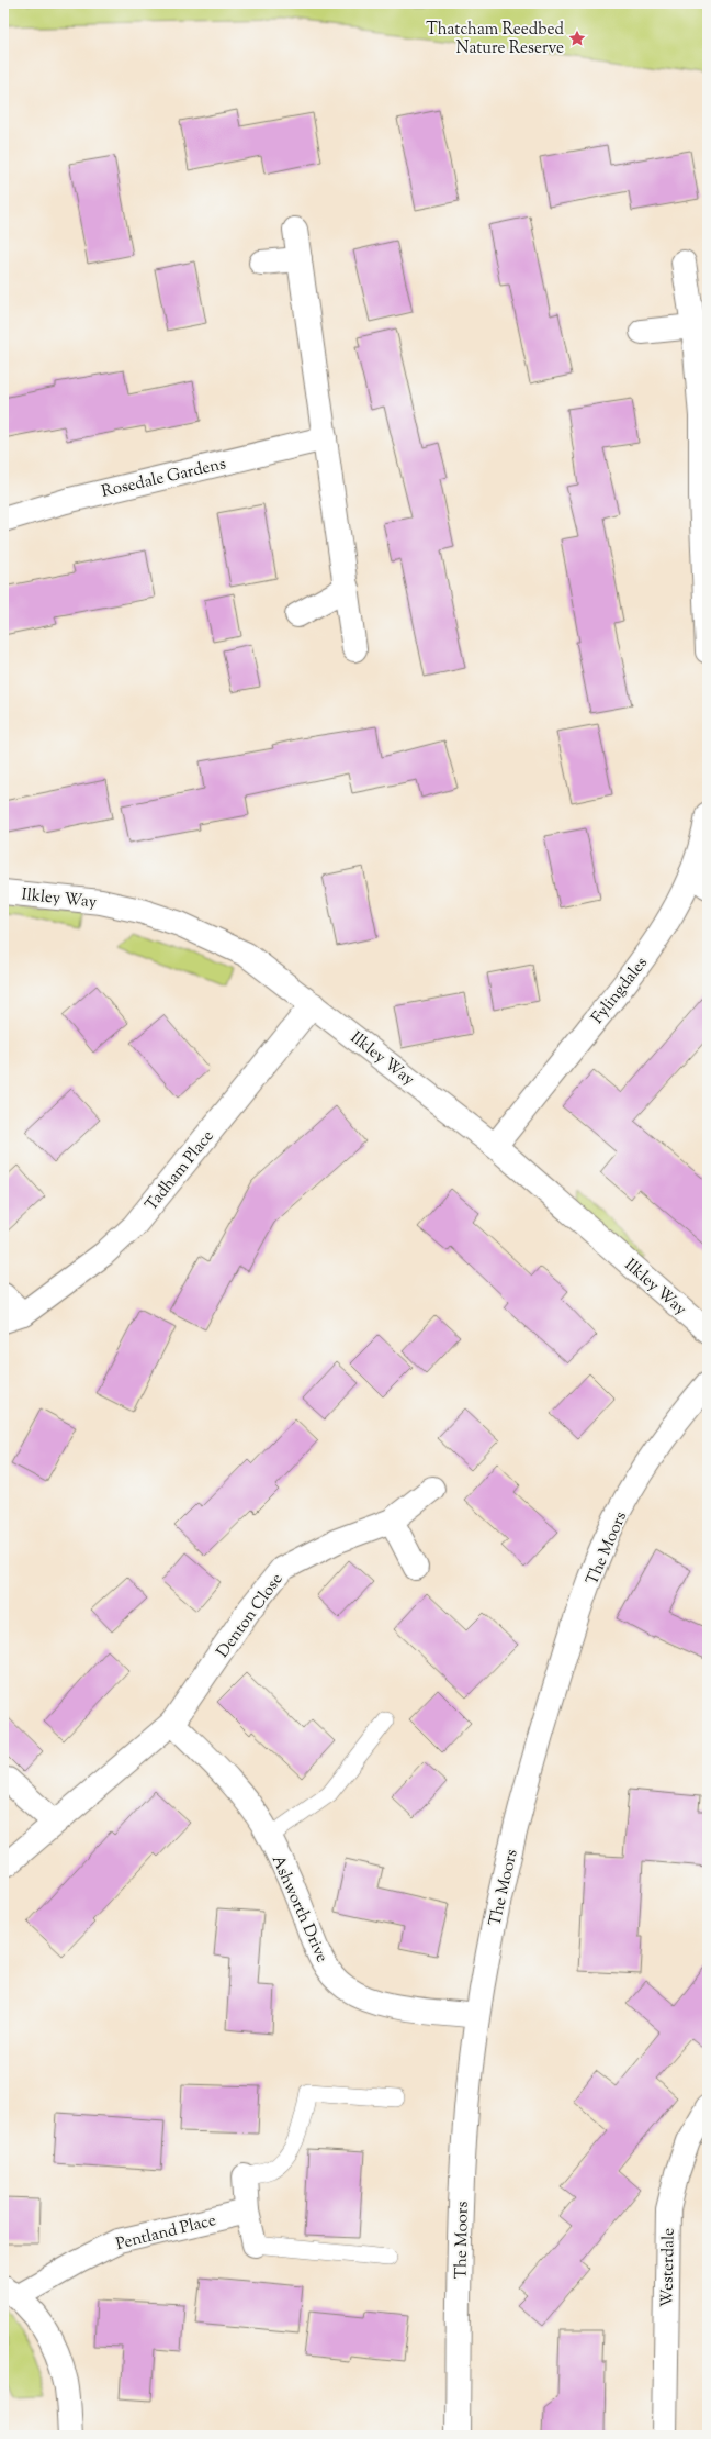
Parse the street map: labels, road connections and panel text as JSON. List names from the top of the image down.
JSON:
{
  "streets": {
    "street": [
      "Rosedale Gardens",
      "Ilkley Way",
      "Fylingdales",
      "Tadham Place",
      "The Moors",
      "Denton Close",
      "Ashworth Drive",
      "Pentland Place",
      "Westerdale"
    ]
  },
  "crossings": [
    ["Ilkley Way", "Fylingdales"],
    ["Ilkley Way", "Tadham Place"],
    ["The Moors", "Ashworth Drive"],
    ["Denton Close", "Ashworth Drive"]
  ],
  "places": {
    "place": ["Thatcham Reedbed Nature Reserve"]
  }
}
